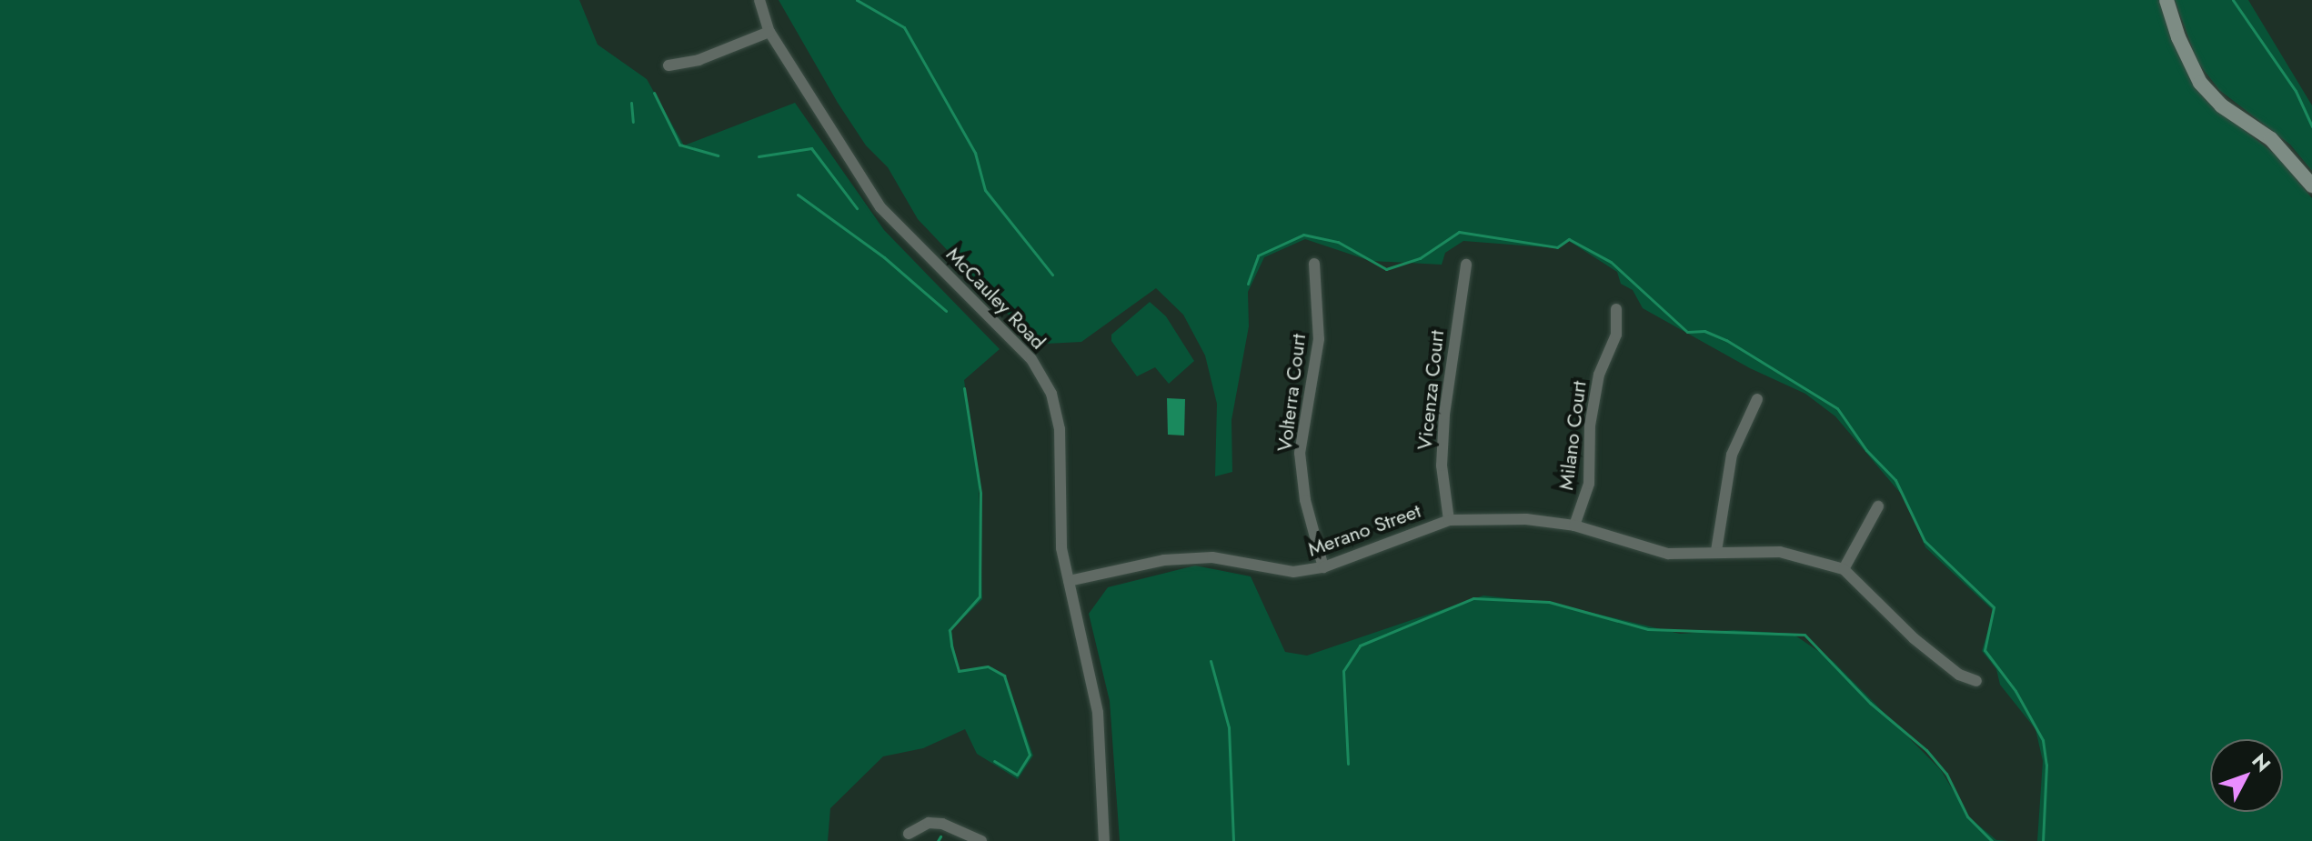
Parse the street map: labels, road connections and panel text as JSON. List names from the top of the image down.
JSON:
{
  "streets": {
    "street": [
      "McCauley Road",
      "Vicenza Court",
      "Volterra Court",
      "Milano Court",
      "Merano Street"
    ]
  },
  "crossings": [
    ["McCauley Road", "Merano Street"],
    ["Vicenza Court", "Merano Street"],
    ["Volterra Court", "Merano Street"],
    ["Milano Court", "Merano Street"]
  ],
  "north": "top right"
}
